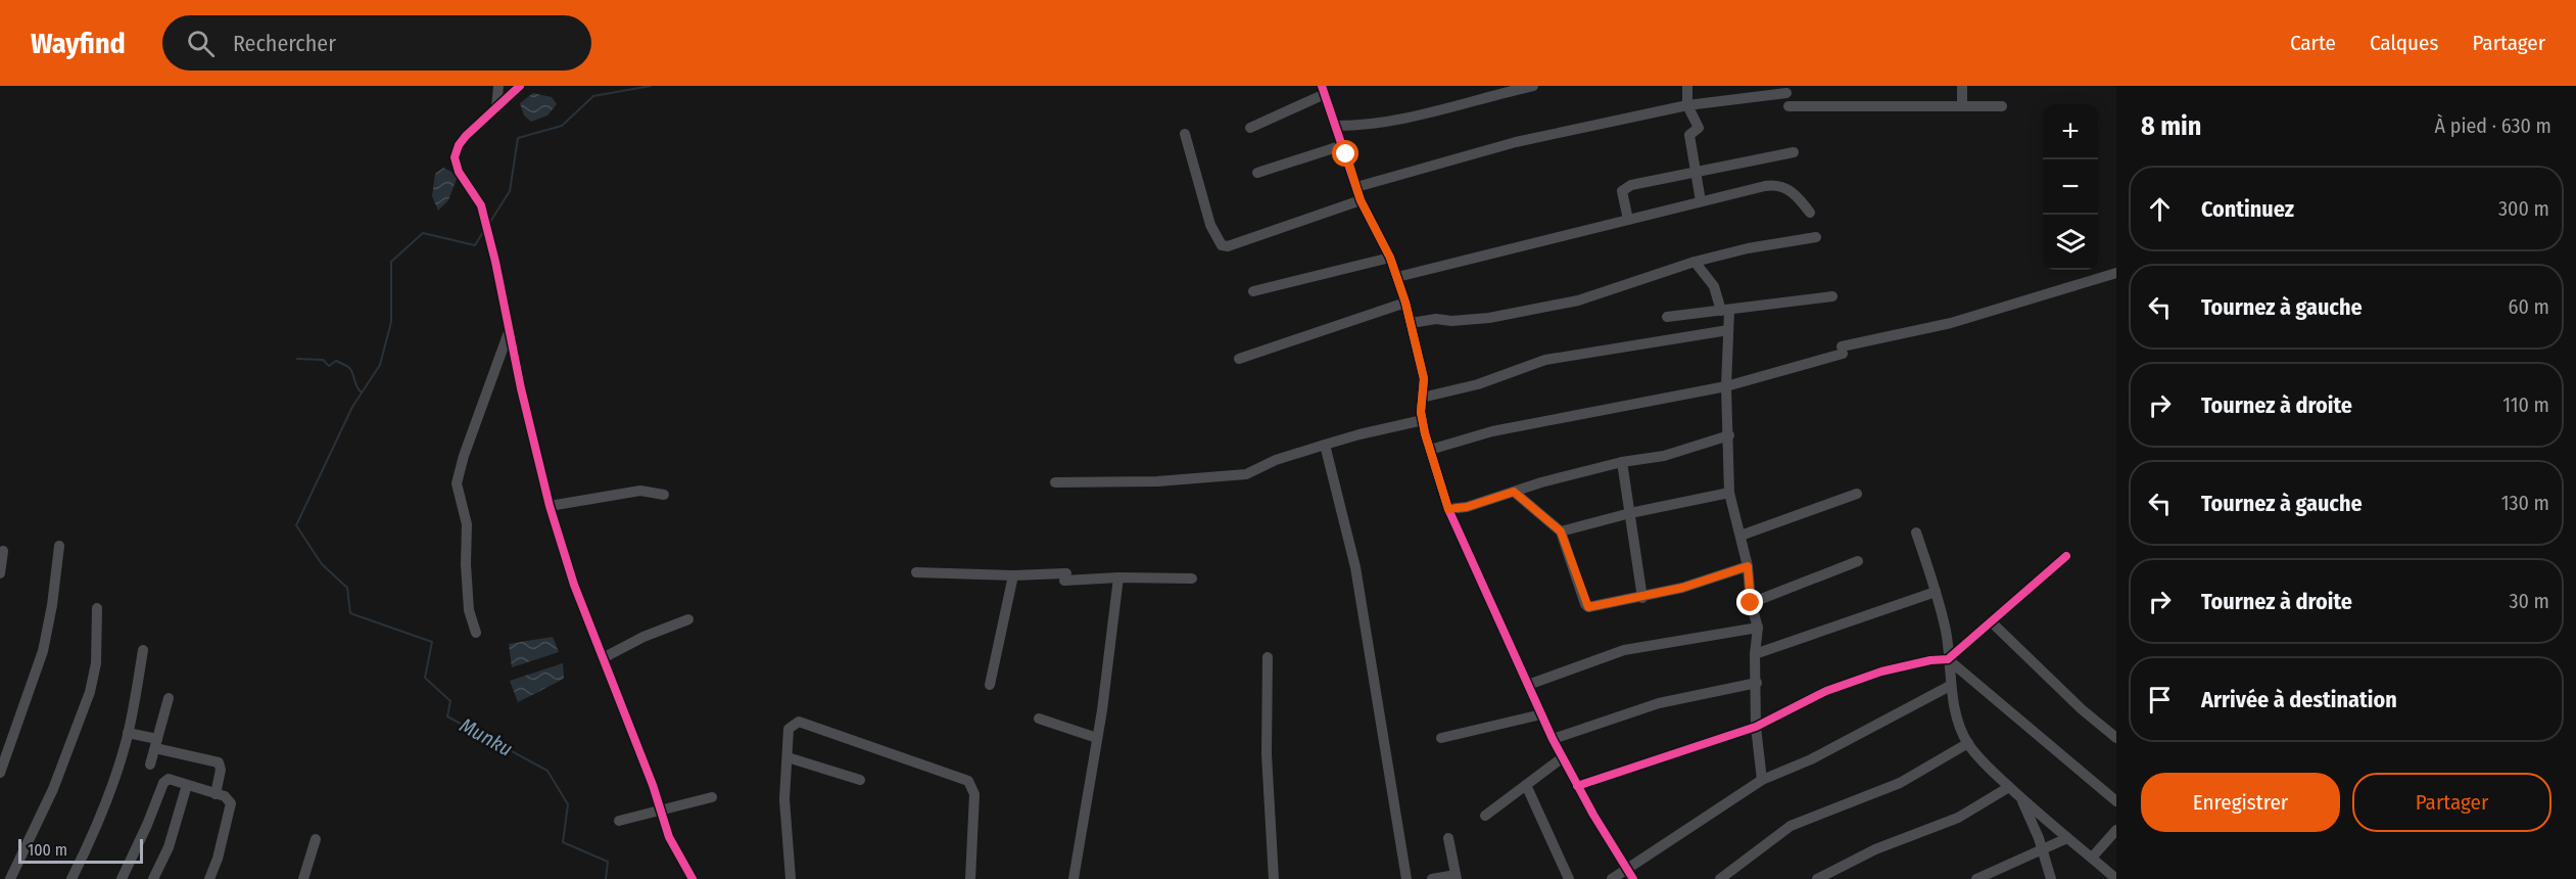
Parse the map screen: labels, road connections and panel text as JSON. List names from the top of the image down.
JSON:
{
  "water": ["Munku"],
  "scale_bar": "100 m",
  "page": {
    "header": "Wayfind",
    "search": "Rechercher",
    "nav": ["Carte", "Calques", "Partager"],
    "heading": ["8 min", "À pied · 630 m"],
    "map_buttons": ["+", "−"],
    "list": [
      ["Continuez", "300 m"],
      ["Tournez à gauche", "60 m"],
      ["Tournez à droite", "110 m"],
      ["Tournez à gauche", "130 m"],
      ["Tournez à droite", "30 m"],
      "Arrivée à destination"
    ],
    "buttons": ["Enregistrer", "Partager"],
    "scale": "100 m"
  }
}
